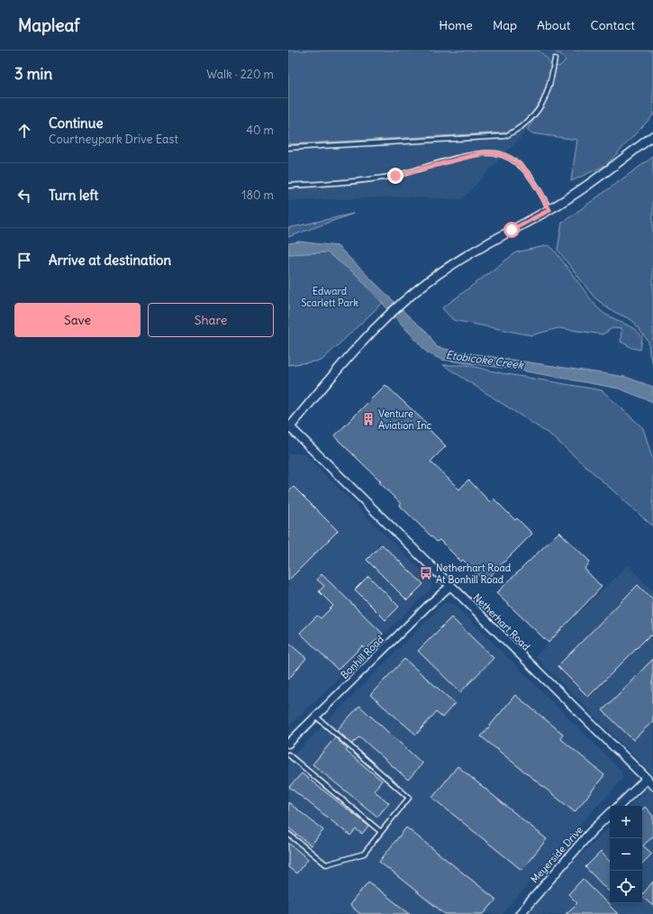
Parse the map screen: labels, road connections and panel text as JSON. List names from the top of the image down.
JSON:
{
  "streets": {
    "street": ["Netherhart Road", "Bonhill Road", "Meyerside Drive"]
  },
  "crossings": [
    ["Netherhart Road", "Bonhill Road"]
  ],
  "water": ["Etobicoke Creek"],
  "parks": ["Edward Scarlett Park"],
  "places": {
    "building": ["Venture Aviation Inc"],
    "bus stop": ["Netherhart Road At Bonhill Road"]
  },
  "page": {
    "header": "Mapleaf",
    "nav": [
      "Home",
      "Map",
      "About",
      "Contact"
    ],
    "heading": ["3 min", "Walk · 220 m"],
    "list": [
      ["Continue", "Courtneypark Drive East", "40 m"],
      ["Turn left", "180 m"],
      "Arrive at destination"
    ],
    "buttons": ["Save", "Share"],
    "map_buttons": ["+", "−"]
  }
}
